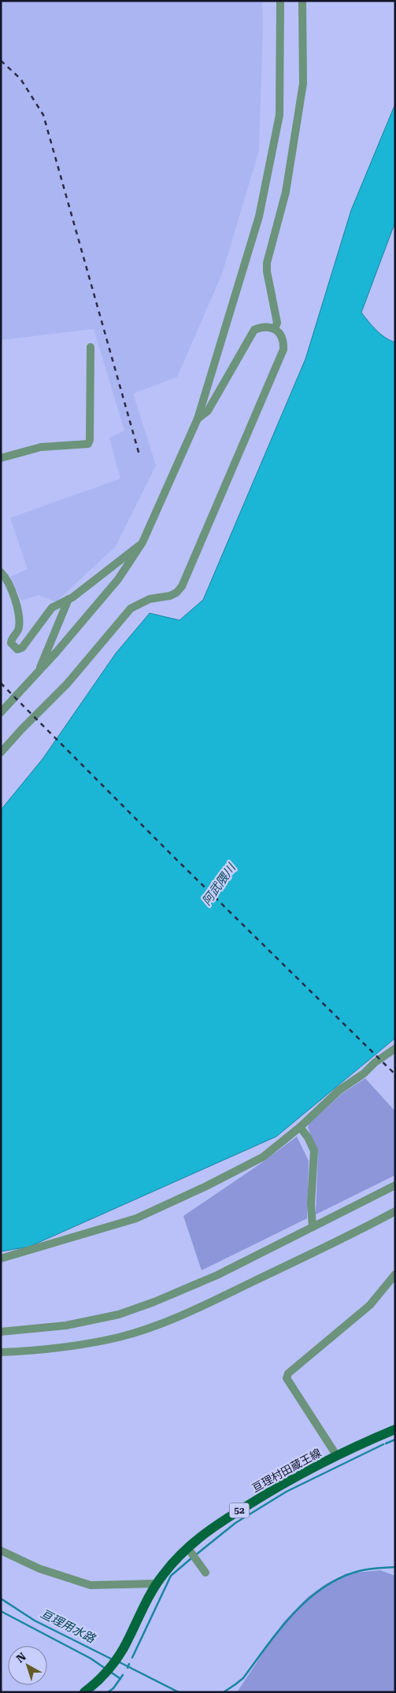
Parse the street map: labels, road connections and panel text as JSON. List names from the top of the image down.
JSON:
{
  "streets": {
    "main road": ["亘理村田蔵王線", "52"]
  },
  "water": ["阿武隈川", "亘理用水路"],
  "north": "top left"
}
